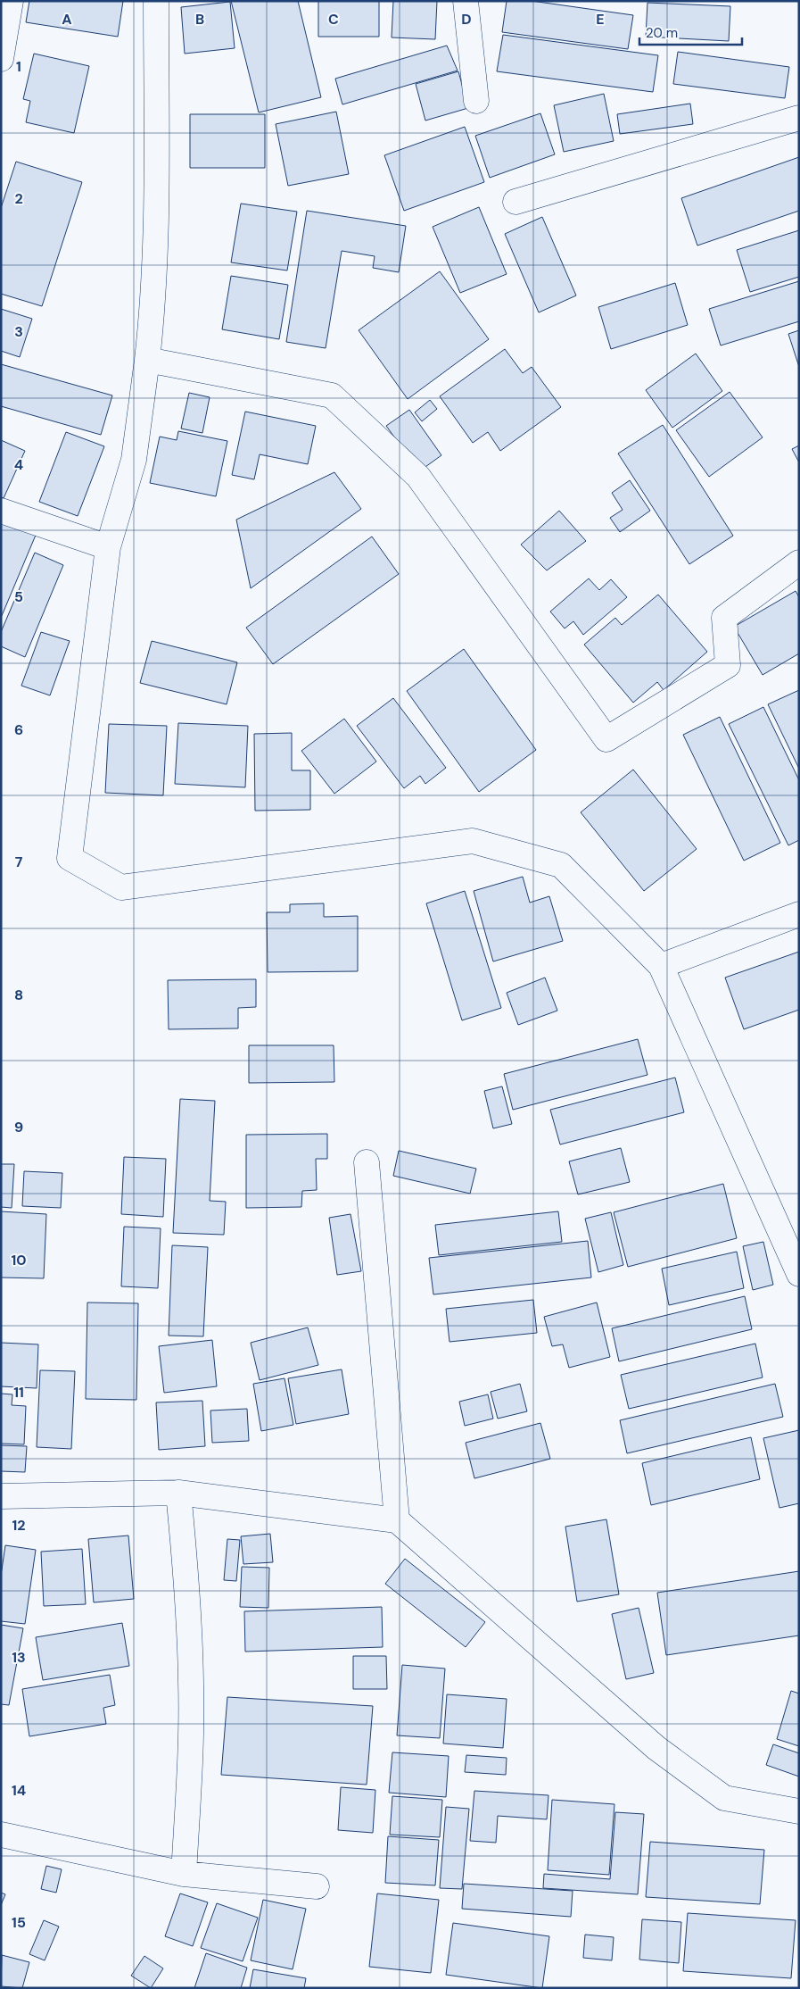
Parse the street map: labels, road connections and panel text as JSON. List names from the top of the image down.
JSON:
{
  "scale_bar": "20 m",
  "grid": {
    "columns": [
      "A",
      "B",
      "C",
      "D",
      "E"
    ],
    "rows": [
      "1",
      "2",
      "3",
      "4",
      "5",
      "6",
      "7",
      "8",
      "9",
      "10",
      "11",
      "12",
      "13",
      "14",
      "15"
    ]
  }
}
